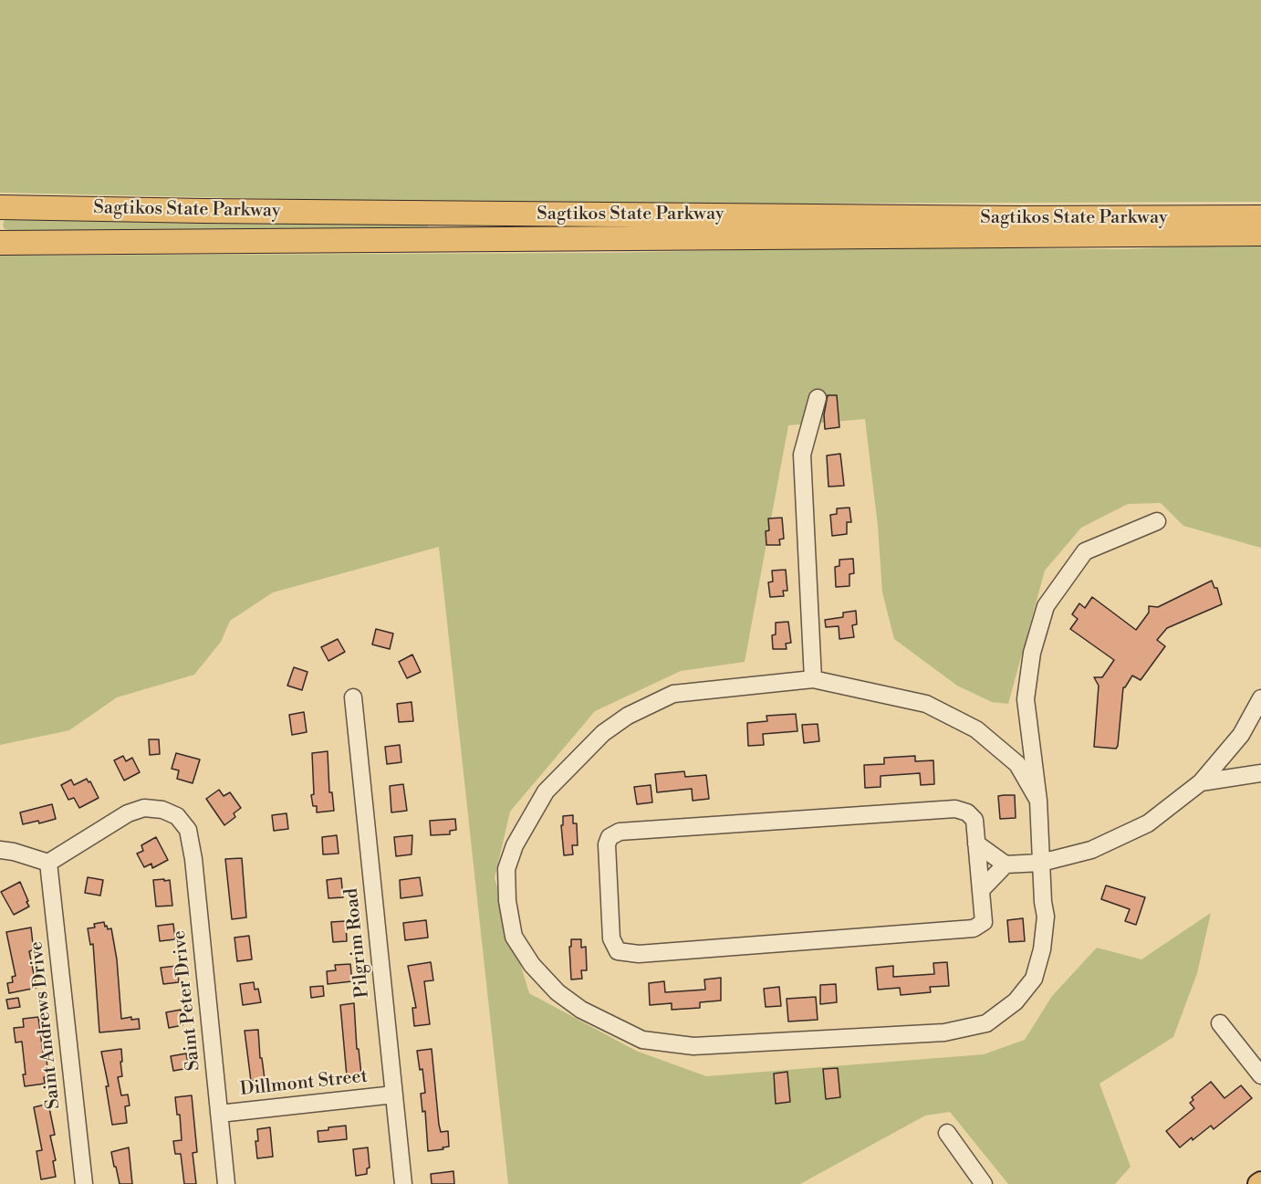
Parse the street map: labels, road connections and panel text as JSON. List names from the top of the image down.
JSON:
{
  "streets": {
    "highway": ["Sagtikos State Parkway"],
    "street": [
      "Pilgrim Road",
      "Saint Peter Drive",
      "Saint Andrews Drive",
      "Dillmont Street"
    ]
  },
  "crossings": [
    ["Pilgrim Road", "Dillmont Street"],
    ["Saint Peter Drive", "Saint Andrews Drive"],
    ["Saint Peter Drive", "Dillmont Street"]
  ]
}
